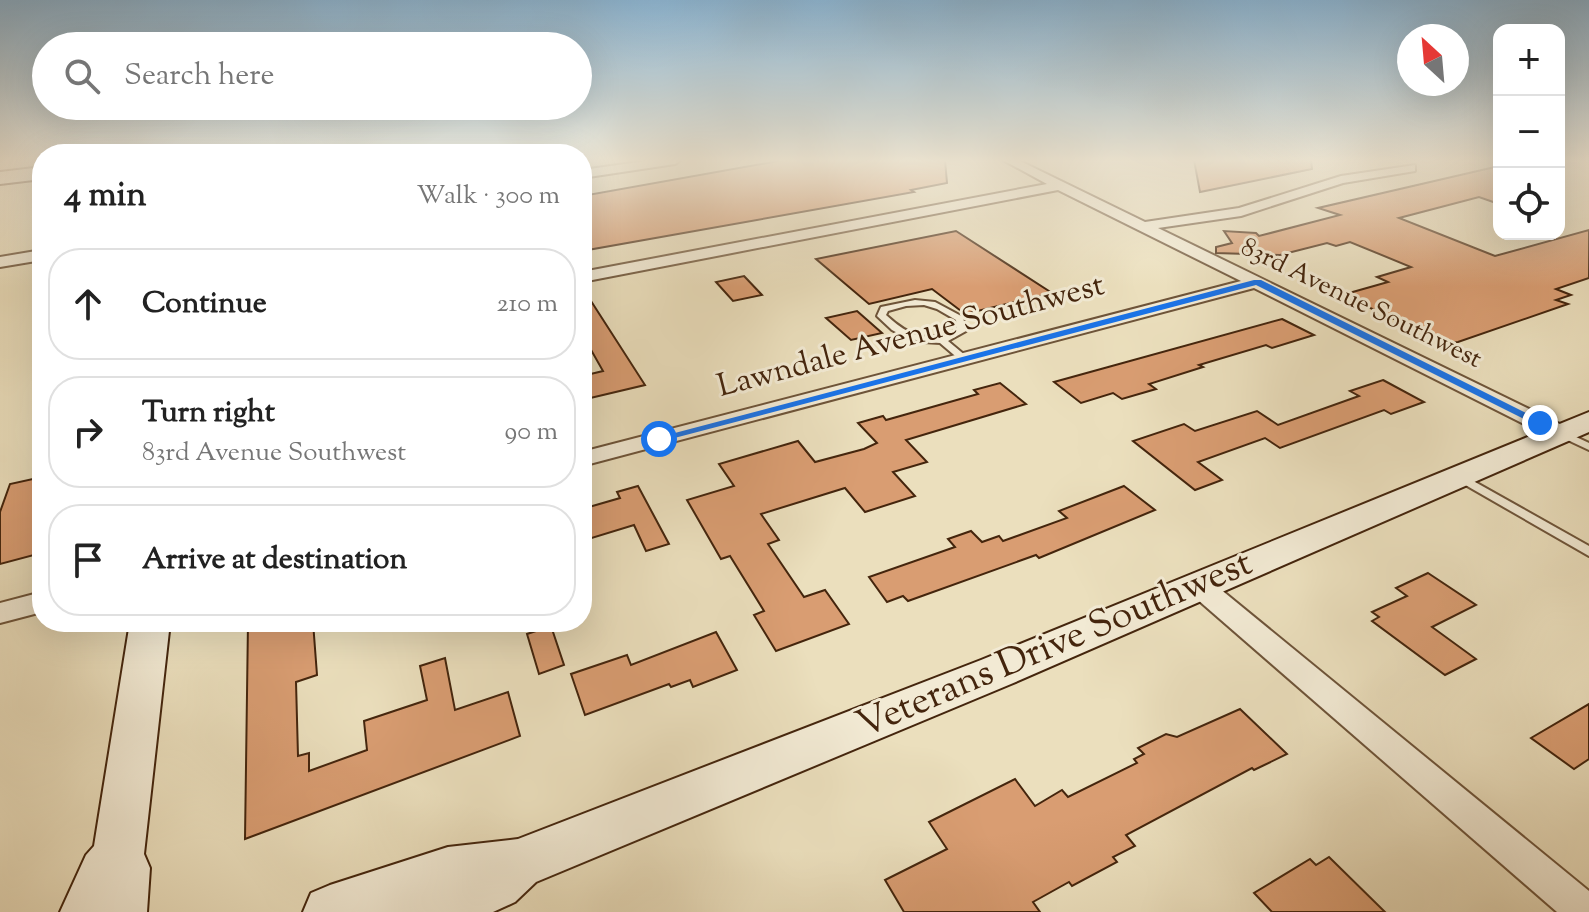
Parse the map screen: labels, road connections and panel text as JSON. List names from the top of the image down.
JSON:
{
  "streets": {
    "street": ["83rd Avenue Southwest", "Lawndale Avenue Southwest", "Veterans Drive Southwest"]
  },
  "crossings": [
    ["83rd Avenue Southwest", "Lawndale Avenue Southwest"],
    ["83rd Avenue Southwest", "Veterans Drive Southwest"]
  ],
  "north": "top left",
  "page": {
    "map_buttons": ["+", "−"],
    "search": "Search here",
    "heading": ["4 min", "Walk · 300 m"],
    "list": [
      ["Continue", "210 m"],
      ["Turn right", "83rd Avenue Southwest", "90 m"],
      "Arrive at destination"
    ]
  }
}
